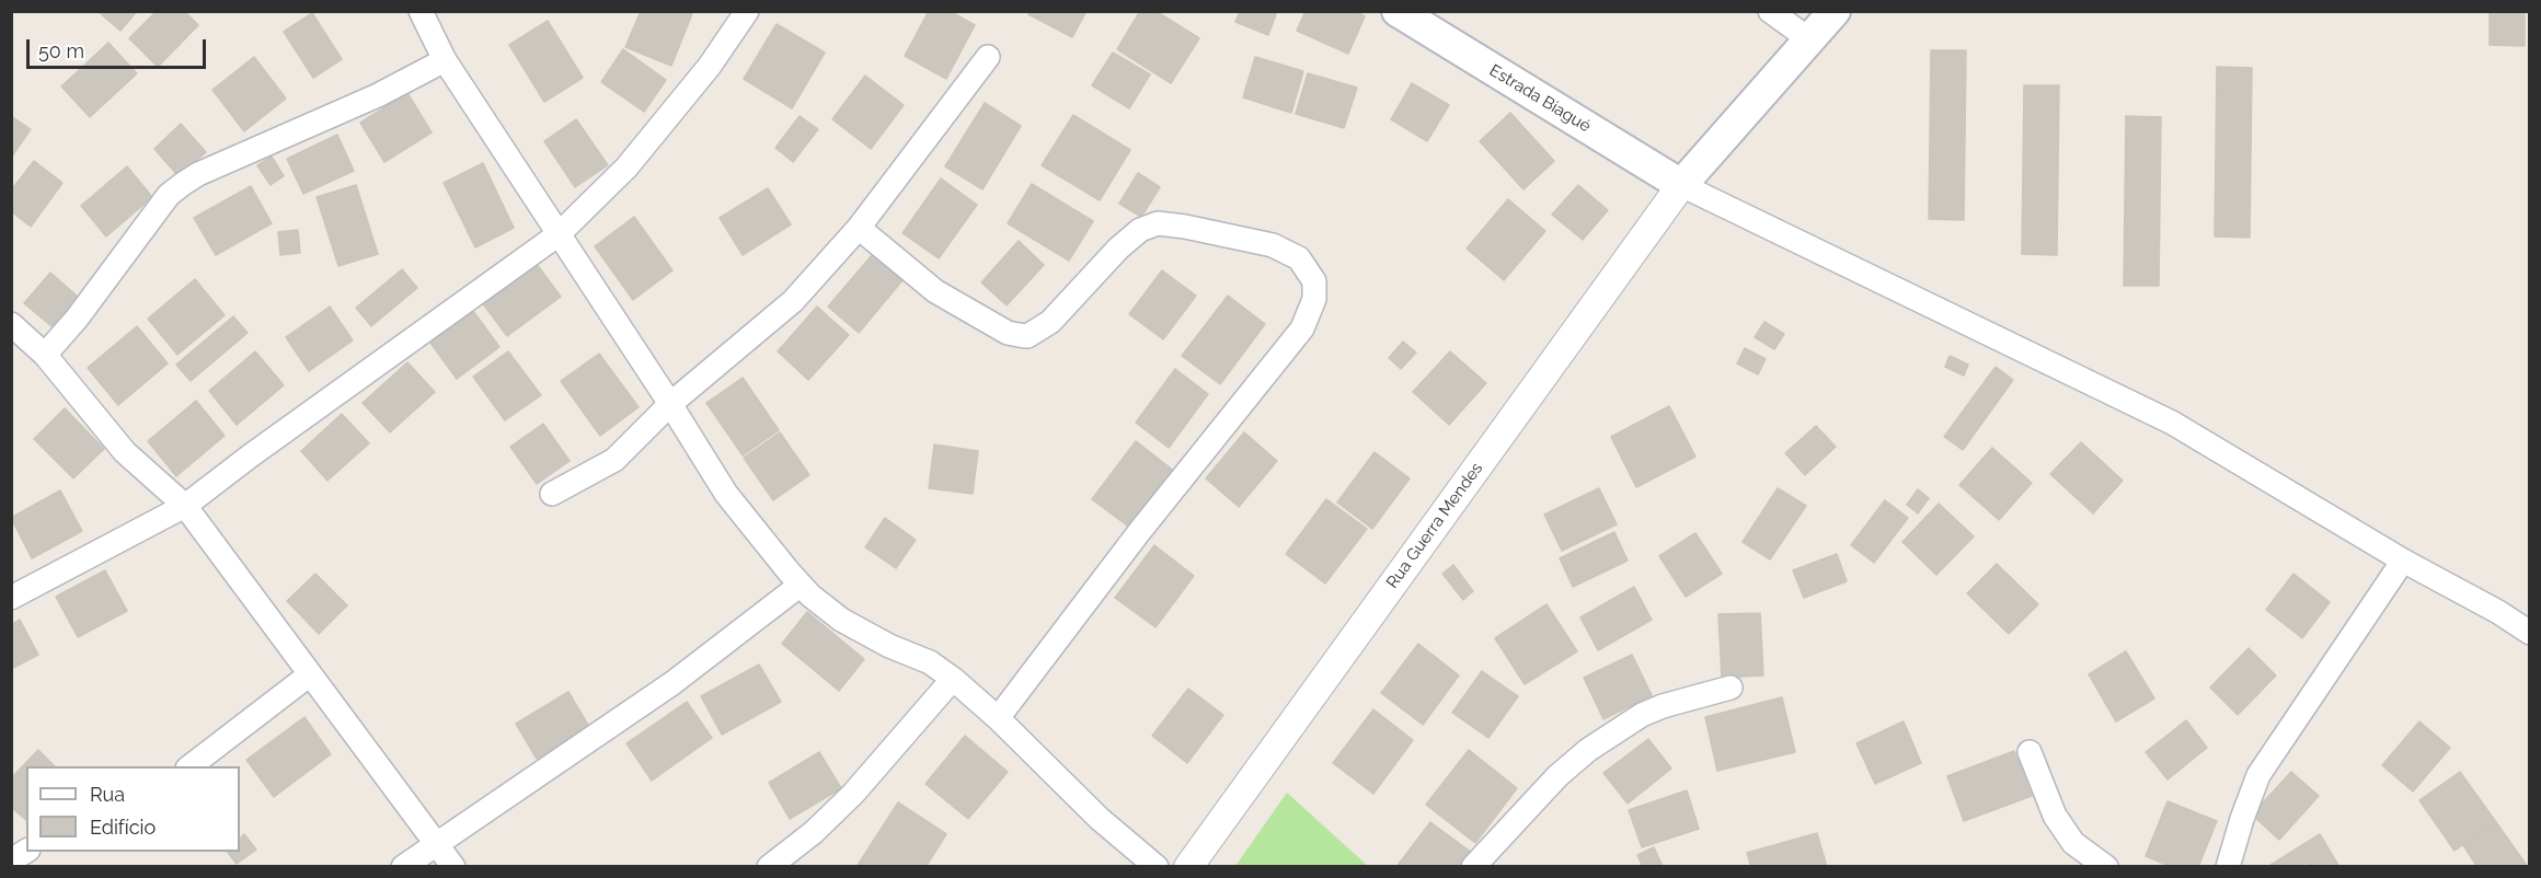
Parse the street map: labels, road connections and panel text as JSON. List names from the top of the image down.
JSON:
{
  "streets": {
    "main road": ["Estrada Biagué"],
    "street": ["Rua Guerra Mendes"]
  },
  "crossings": [
    ["Estrada Biagué", "Rua Guerra Mendes"]
  ],
  "legend": ["Rua", "Edifício"],
  "scale_bar": "50 m"
}
